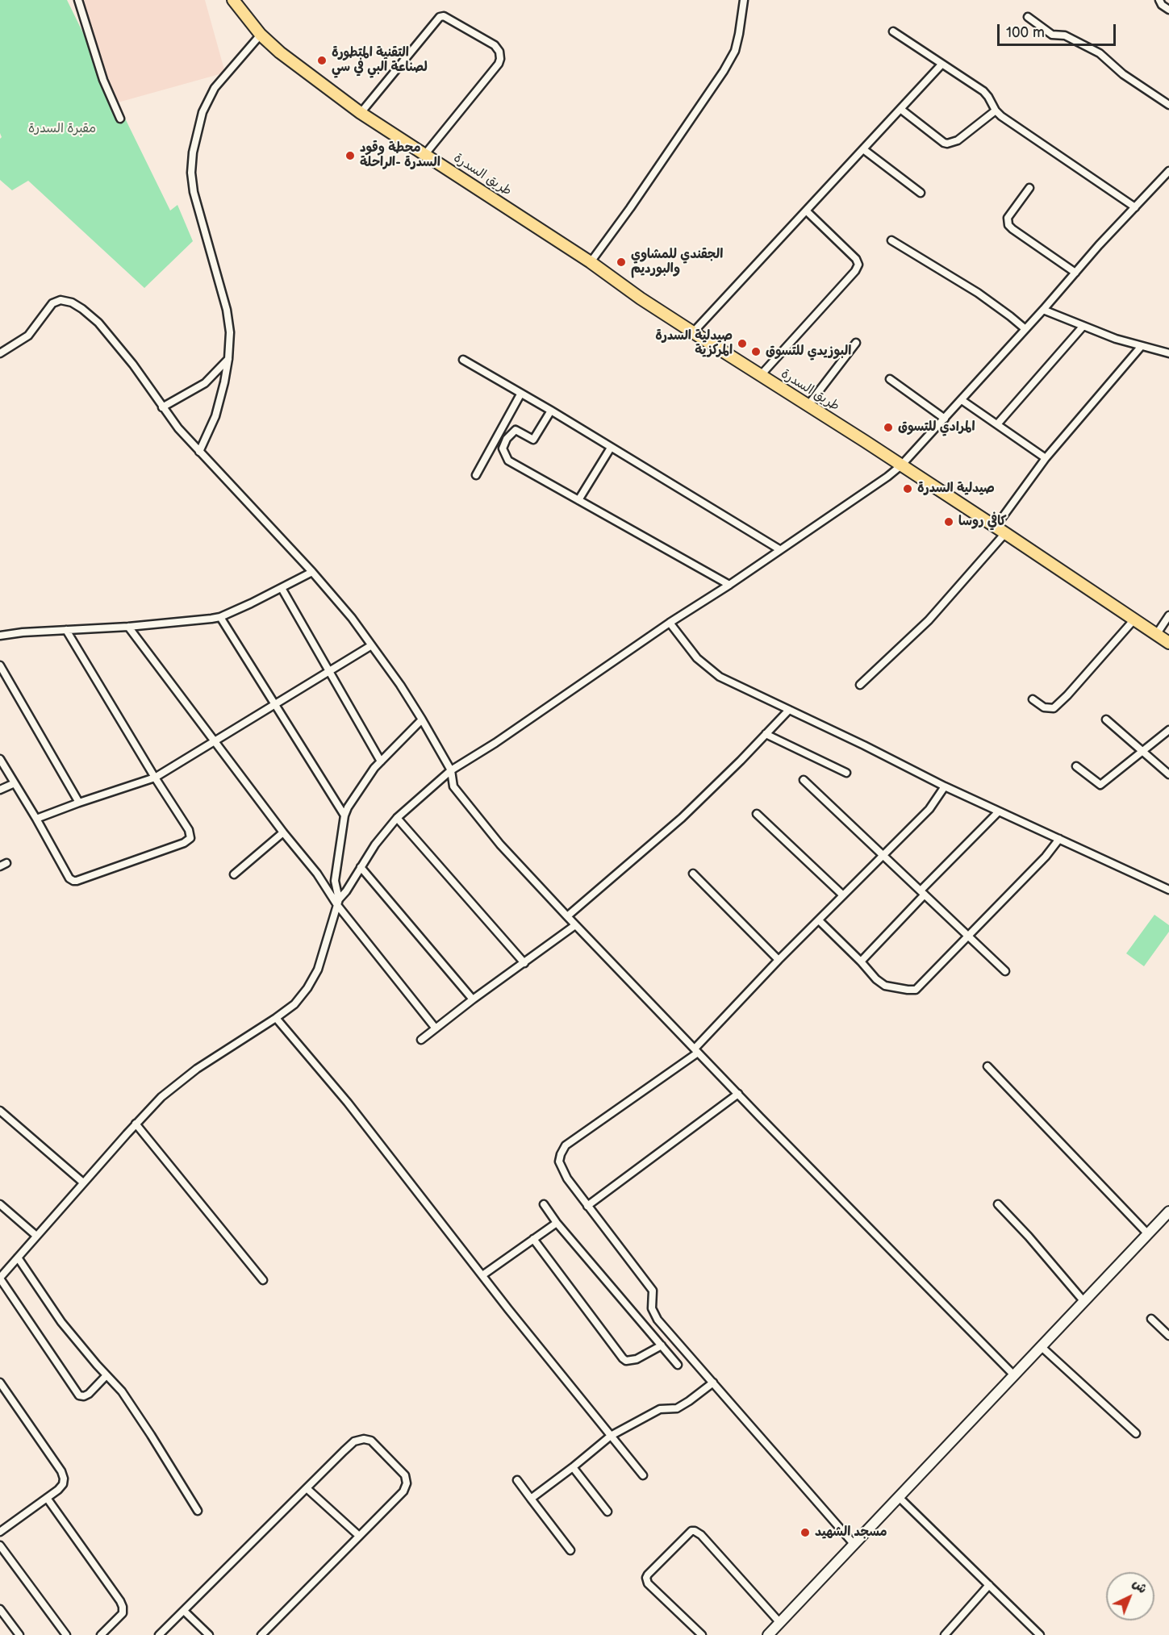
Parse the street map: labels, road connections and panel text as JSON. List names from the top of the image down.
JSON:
{
  "streets": {
    "main road": ["طريق السدرة"]
  },
  "parks": ["مقبرة السدرة"],
  "places": [
    "التقنية المتطورة لصناعة البي في سي",
    "محطة وقود السدرة -الراحلة",
    "الجقندي للمشاوي والبورديم",
    "صيدلية السدرة المركزية",
    "البوزيدي للتسوق",
    "المرادي للتسوق",
    "صيدلية السدرة",
    "كافي روسا",
    "مسجد الشهيد"
  ],
  "scale_bar": "100 m",
  "north": "top right"
}
